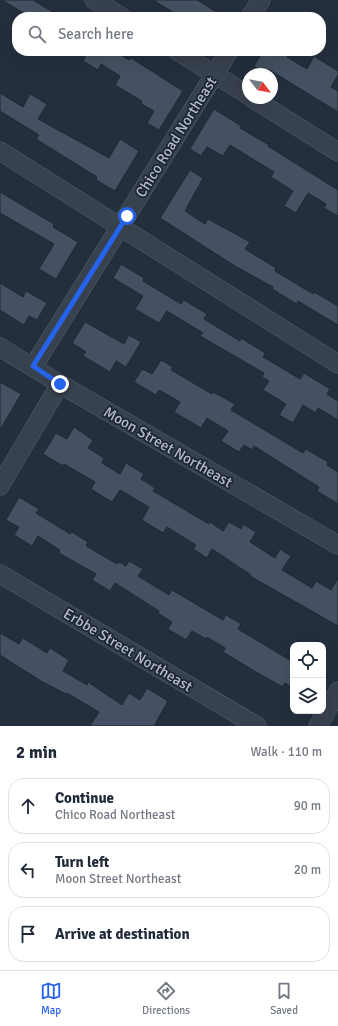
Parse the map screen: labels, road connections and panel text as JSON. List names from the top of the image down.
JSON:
{
  "streets": {
    "street": ["Chico Road Northeast", "Moon Street Northeast", "Erbbe Street Northeast"]
  },
  "crossings": [
    ["Chico Road Northeast", "Moon Street Northeast"]
  ],
  "north": "bottom right",
  "page": {
    "search": "Search here",
    "heading": ["2 min", "Walk · 110 m"],
    "list": [
      ["Continue", "Chico Road Northeast", "90 m"],
      ["Turn left", "Moon Street Northeast", "20 m"],
      "Arrive at destination"
    ],
    "nav": ["Map", "Directions", "Saved"]
  }
}
